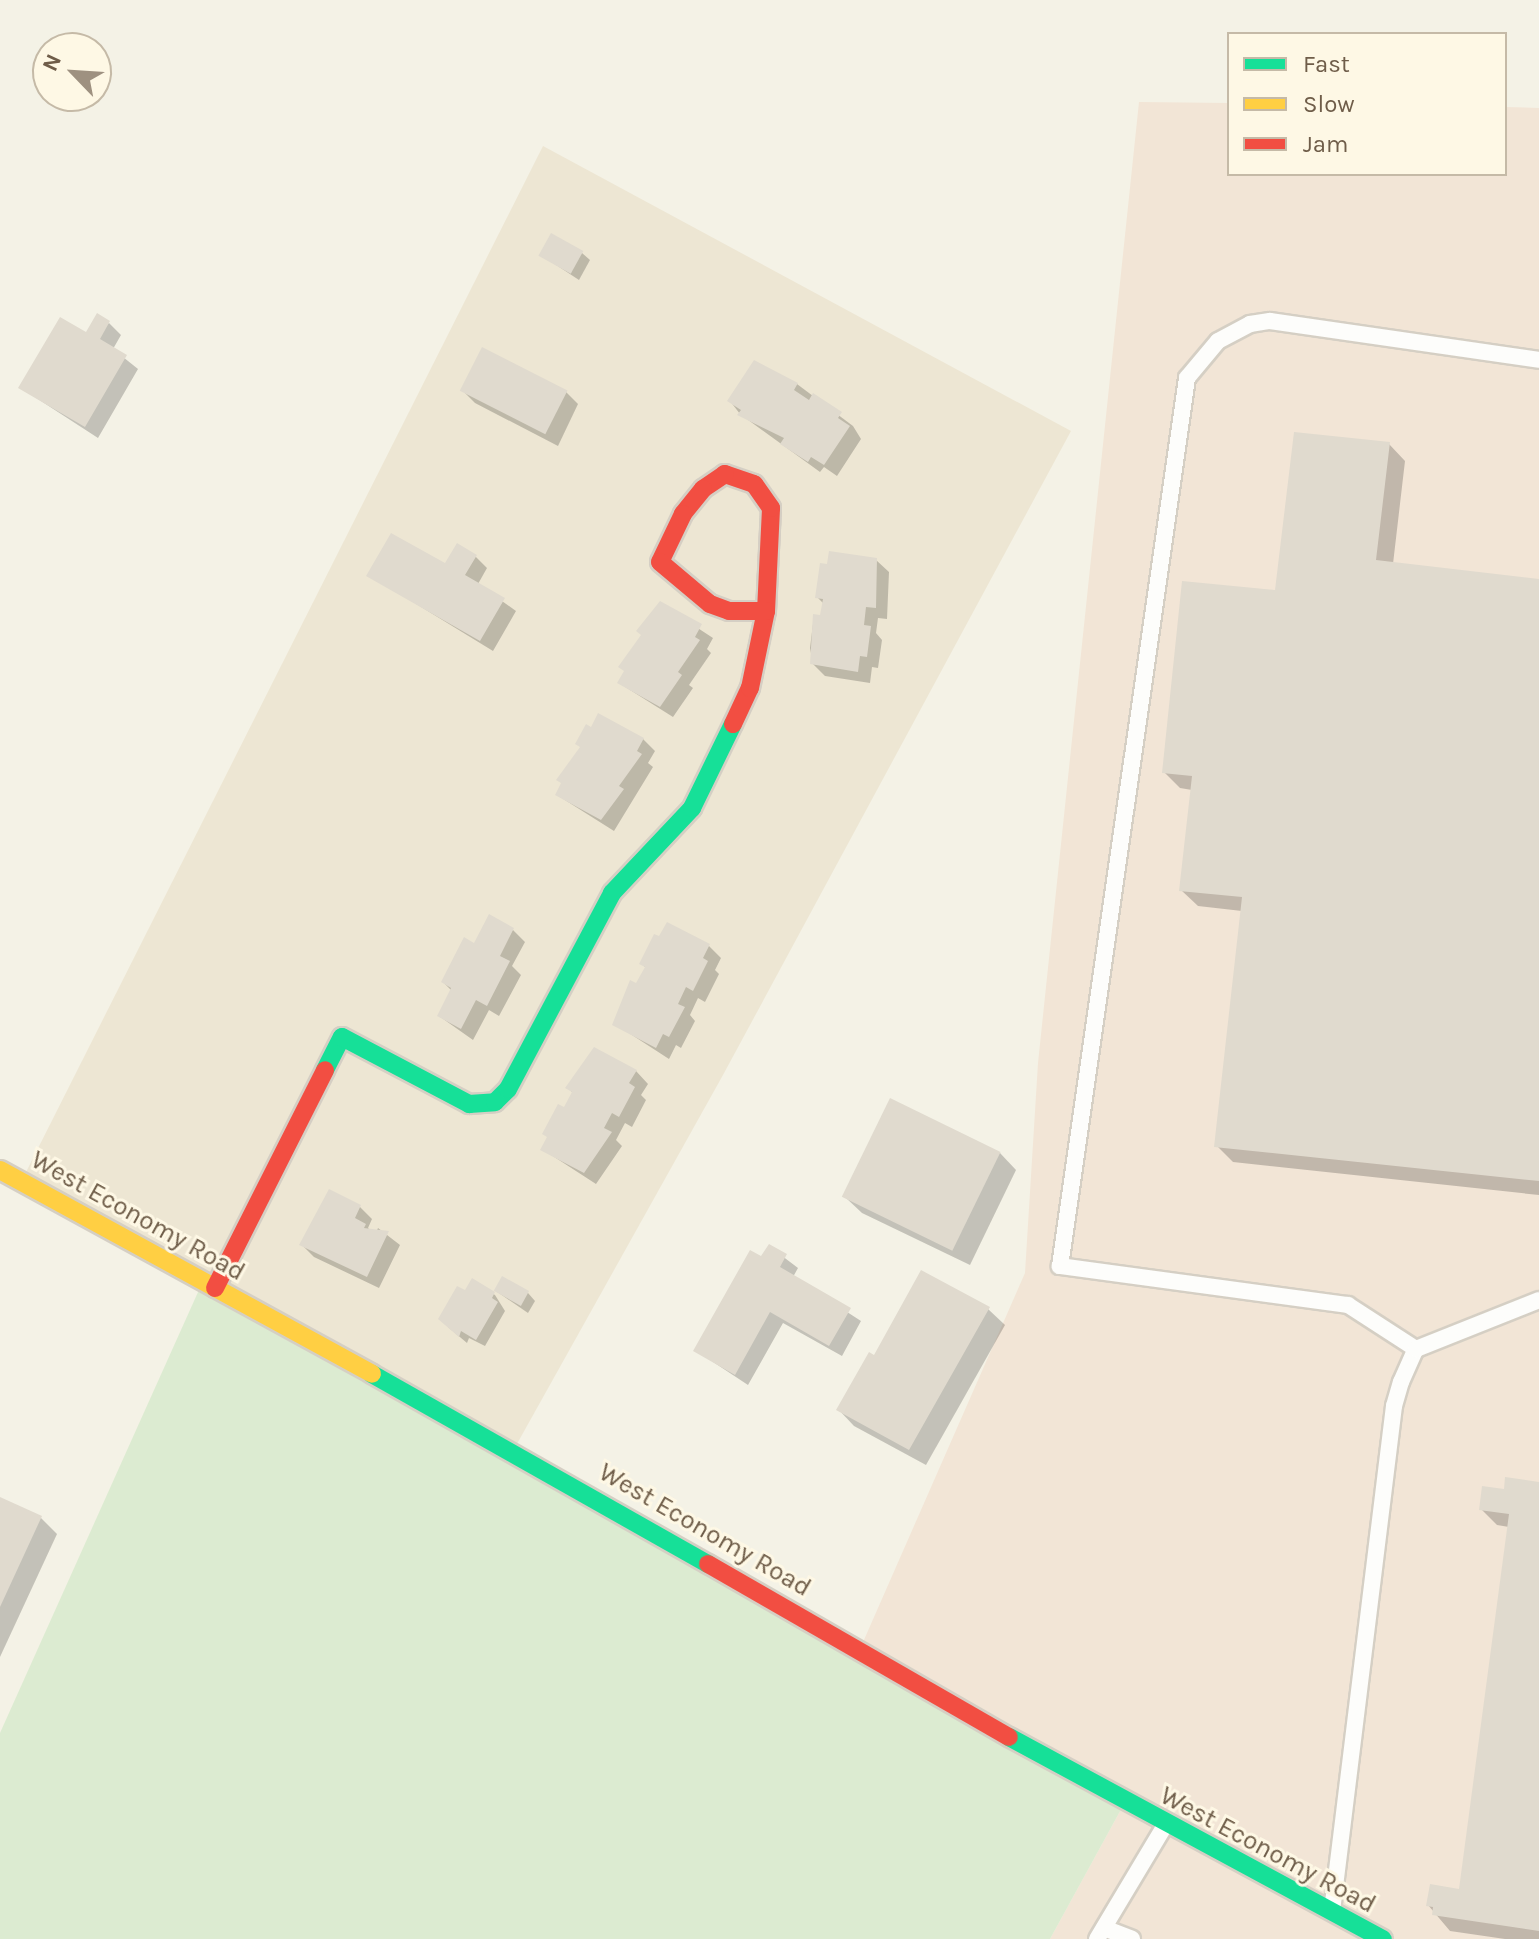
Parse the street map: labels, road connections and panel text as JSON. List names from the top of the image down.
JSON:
{
  "streets": {
    "street": ["West Economy Road"]
  },
  "legend": ["Fast", "Slow", "Jam"],
  "north": "top left"
}
